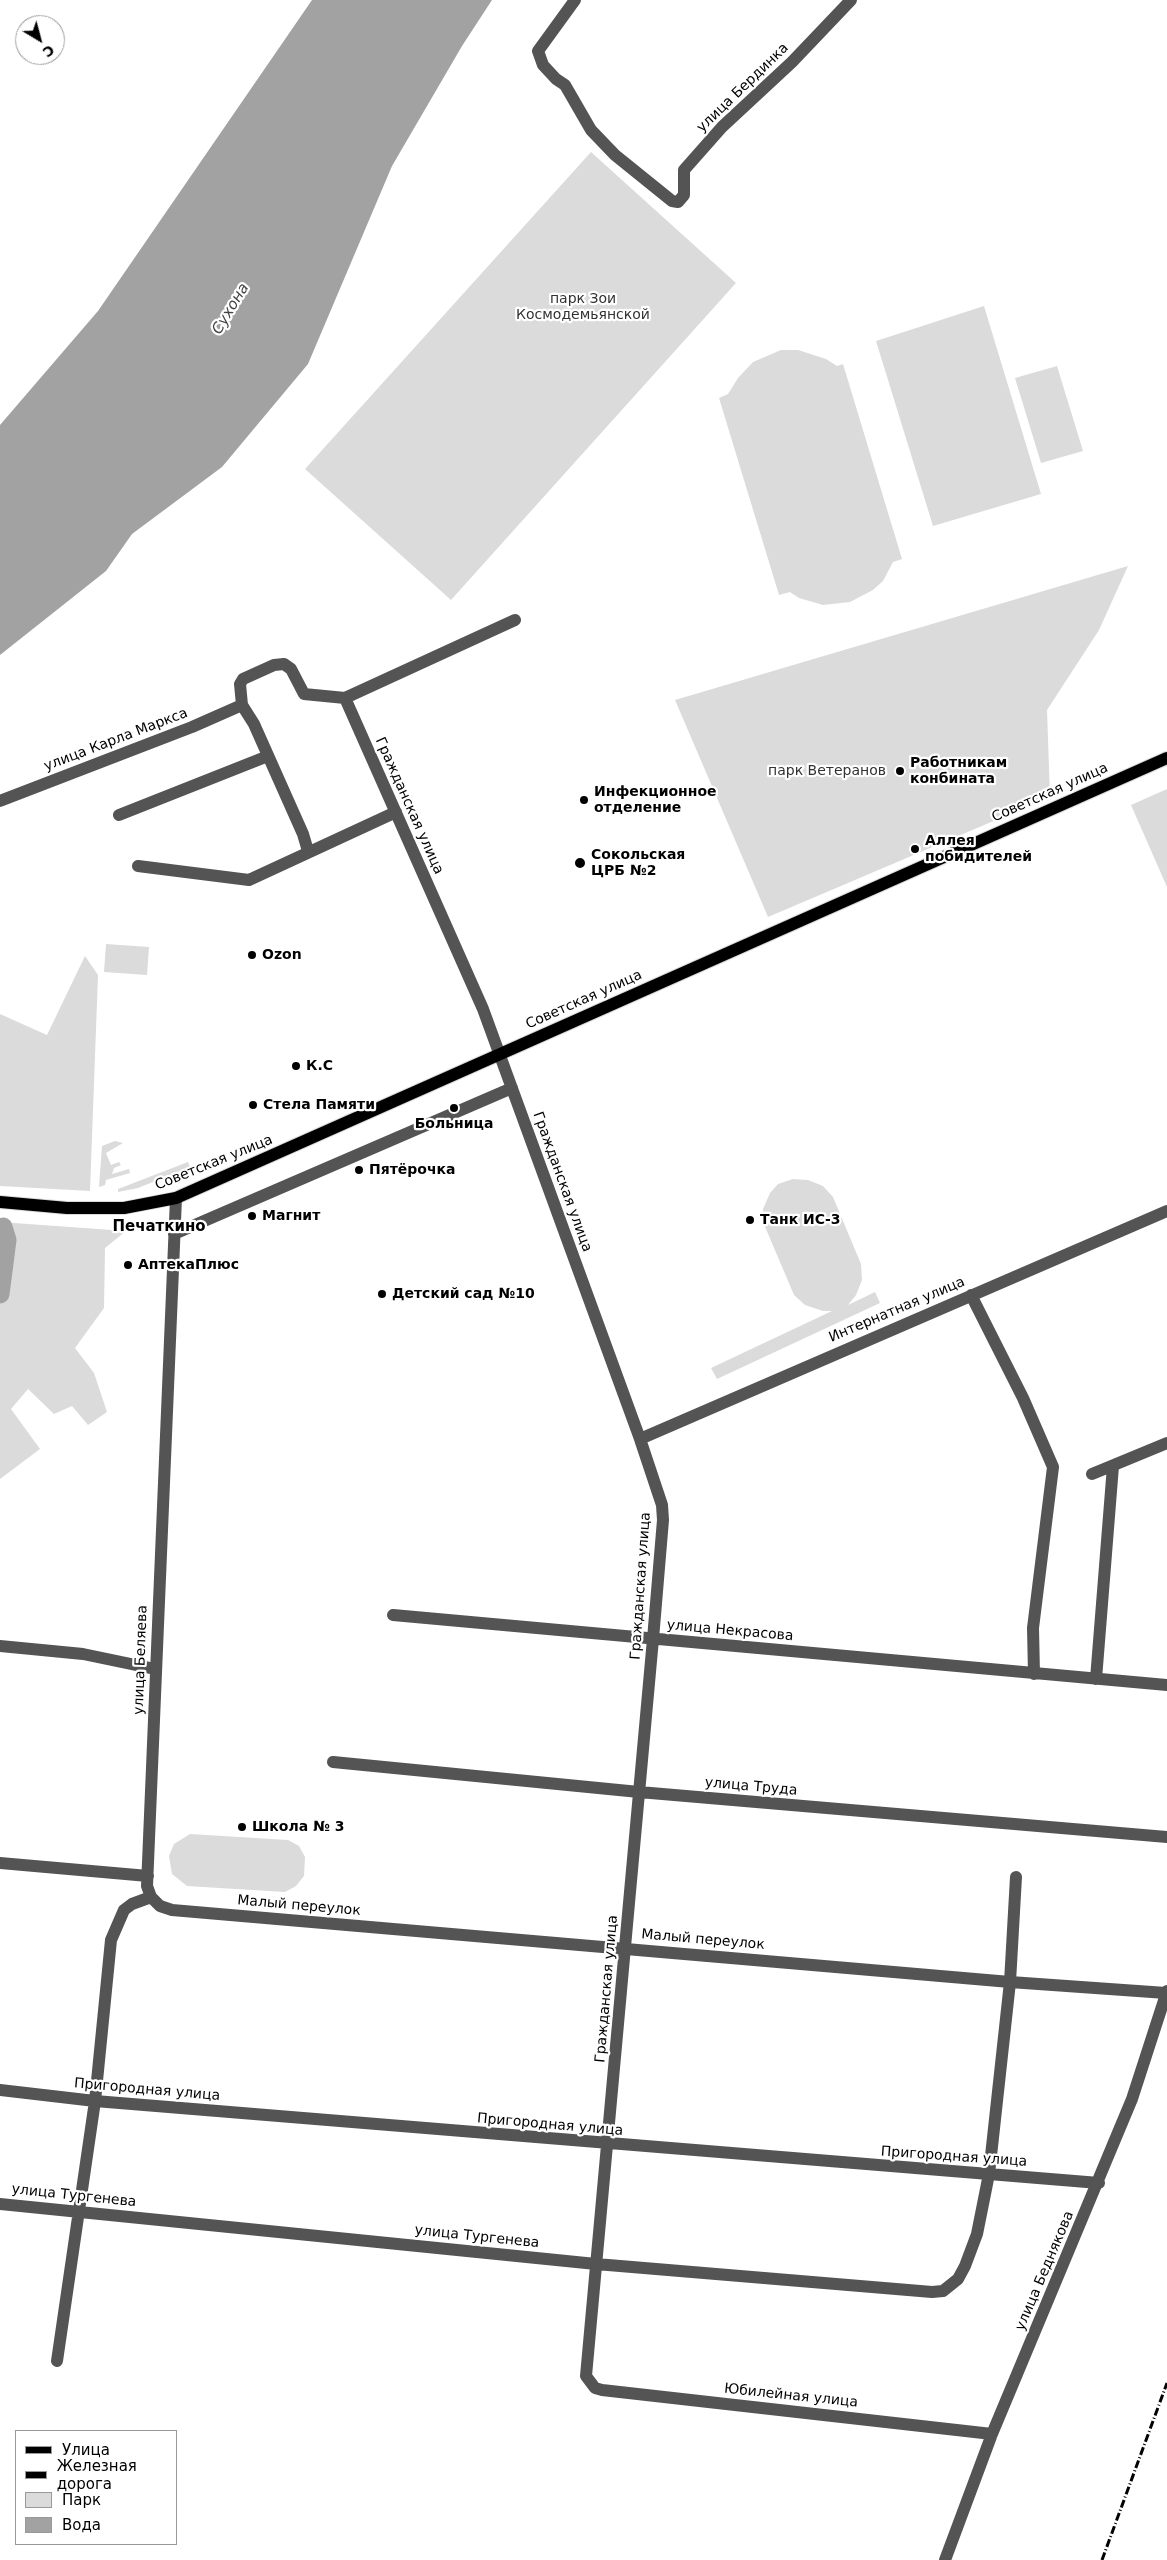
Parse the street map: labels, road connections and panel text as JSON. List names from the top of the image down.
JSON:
{
  "streets": {
    "main road": ["Советская улица"],
    "street": [
      "улица Бердинка",
      "улица Карла Маркса",
      "Гражданская улица",
      "Интернатная улица",
      "улица Некрасова",
      "улица Беляева",
      "улица Труда",
      "Малый переулок",
      "Пригородная улица",
      "улица Тургенева",
      "улица Беднякова",
      "Юбилейная улица"
    ]
  },
  "crossings": [
    ["Советская улица", "Гражданская улица"],
    ["Советская улица", "улица Беляева"],
    ["Гражданская улица", "Интернатная улица"],
    ["Гражданская улица", "улица Некрасова"],
    ["Гражданская улица", "улица Труда"],
    ["Гражданская улица", "Малый переулок"],
    ["Гражданская улица", "Пригородная улица"],
    ["Гражданская улица", "улица Тургенева"],
    ["Гражданская улица", "Юбилейная улица"],
    ["улица Беляева", "Малый переулок"],
    ["Малый переулок", "улица Беднякова"],
    ["Пригородная улица", "улица Тургенева"],
    ["Пригородная улица", "улица Беднякова"],
    ["улица Беднякова", "Юбилейная улица"]
  ],
  "districts": ["Печаткино"],
  "water": ["Сухона"],
  "parks": ["парк Зои Космодемьянской", "парк Ветеранов"],
  "places": [
    "Работникам конбината",
    "Инфекционное отделение",
    "Аллея побидителей",
    "Сокольская ЦРБ №2",
    "Ozon",
    "К.С",
    "Стела Памяти",
    "Больница",
    "Пятёрочка",
    "Магнит",
    "Танк ИС-3",
    "АптекаПлюс",
    "Детский сад №10",
    "Школа № 3"
  ],
  "legend": [
    "Улица",
    "Железная дорога",
    "Парк",
    "Вода"
  ],
  "north": "bottom right"
}
